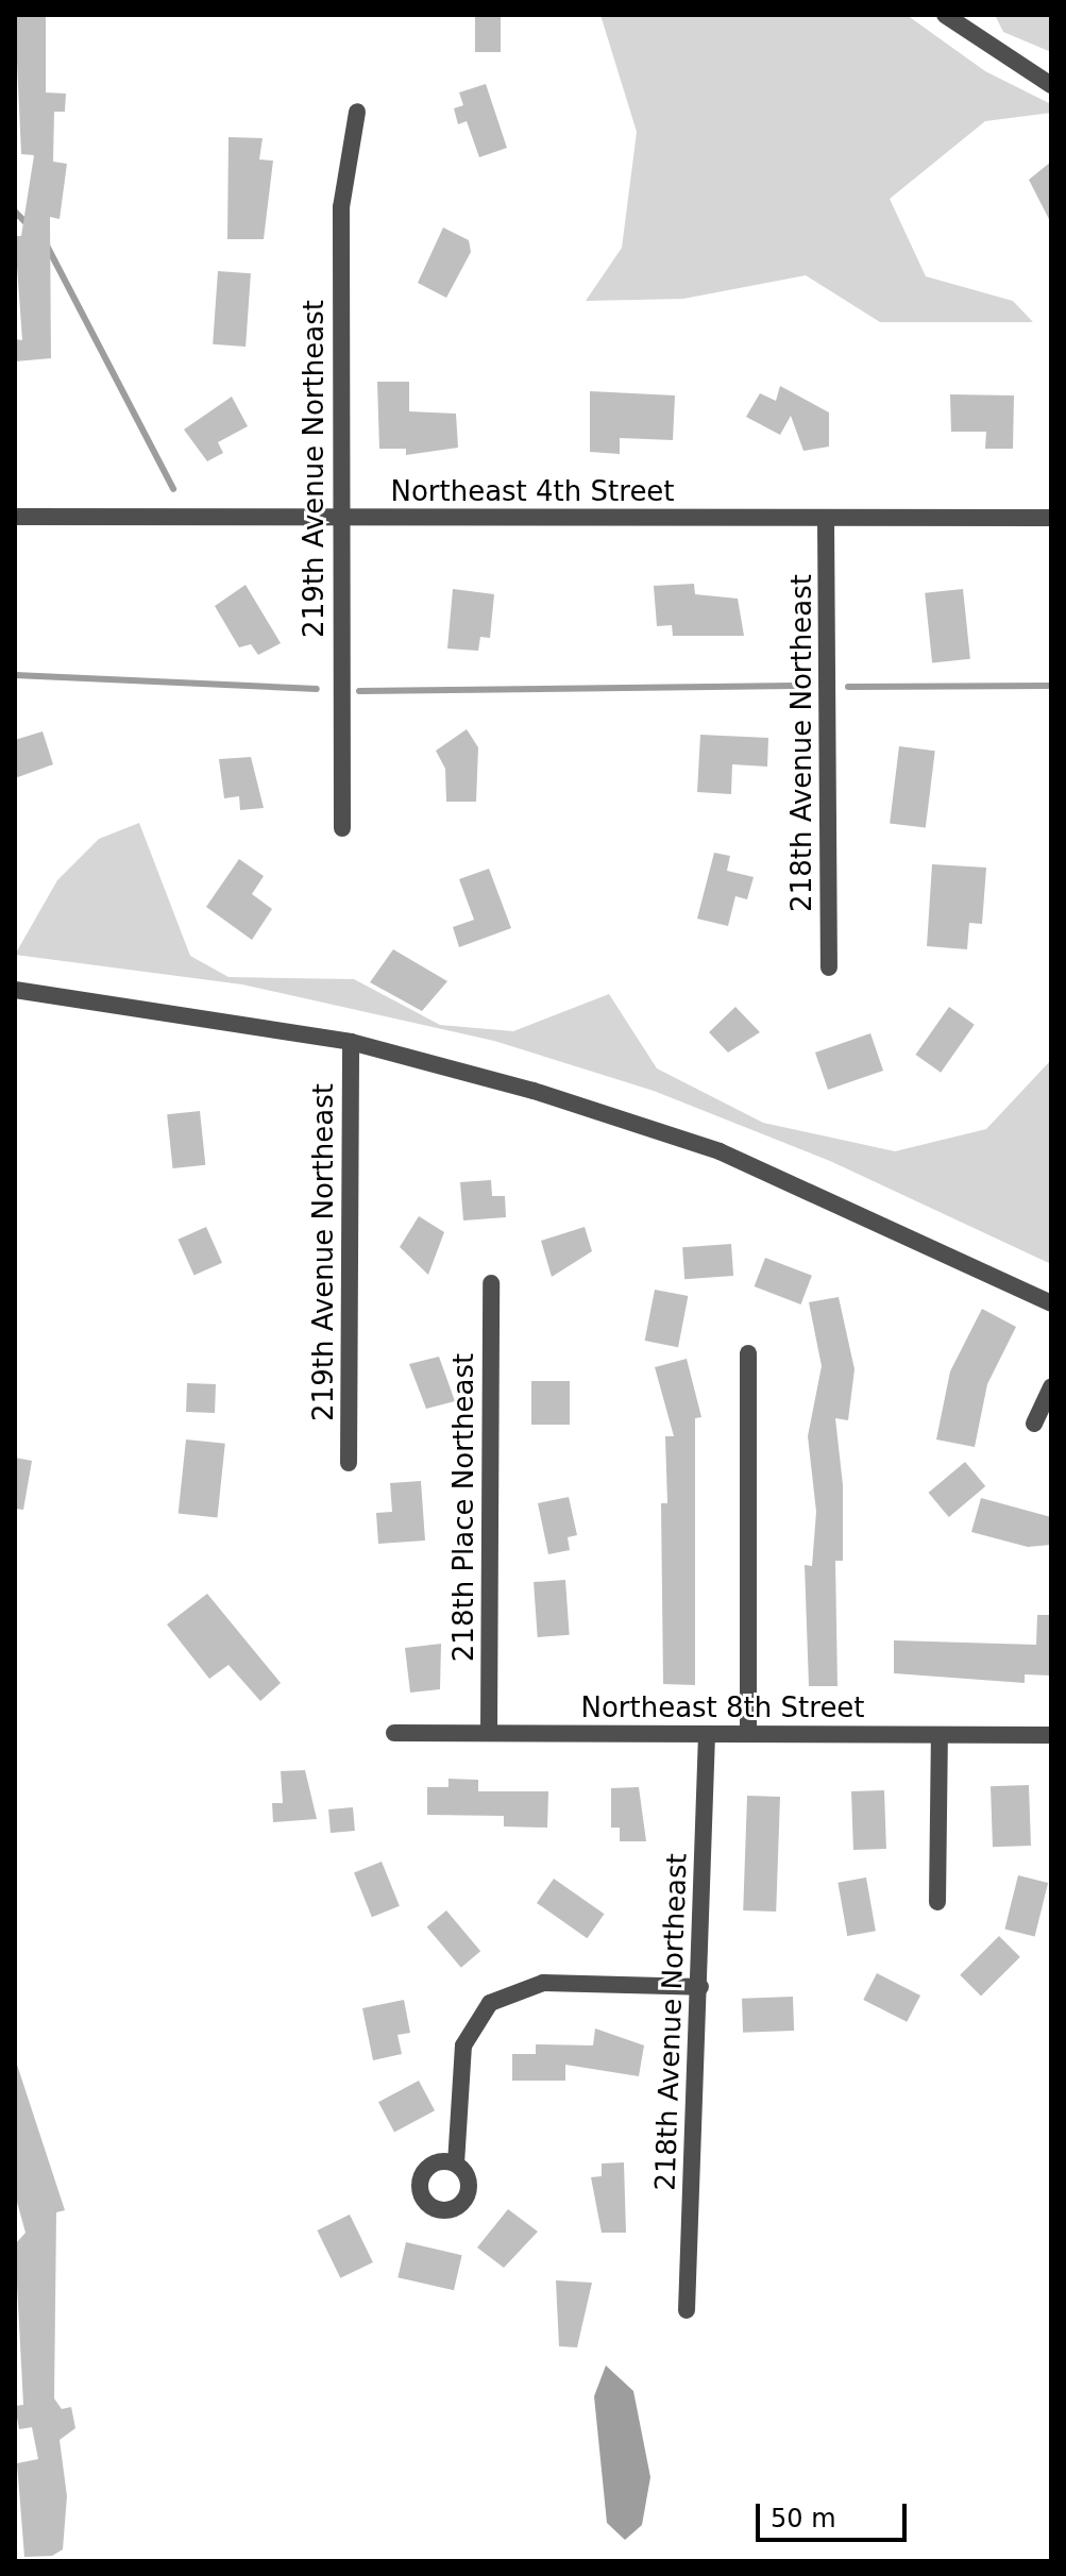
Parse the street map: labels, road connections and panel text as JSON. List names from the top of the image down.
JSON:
{
  "streets": {
    "street": [
      "219th Avenue Northeast",
      "Northeast 4th Street",
      "218th Avenue Northeast",
      "218th Place Northeast",
      "Northeast 8th Street"
    ]
  },
  "crossings": [
    ["219th Avenue Northeast", "Northeast 4th Street"],
    ["Northeast 4th Street", "218th Avenue Northeast"],
    ["218th Avenue Northeast", "Northeast 8th Street"],
    ["218th Place Northeast", "Northeast 8th Street"]
  ],
  "scale_bar": "50 m"
}
